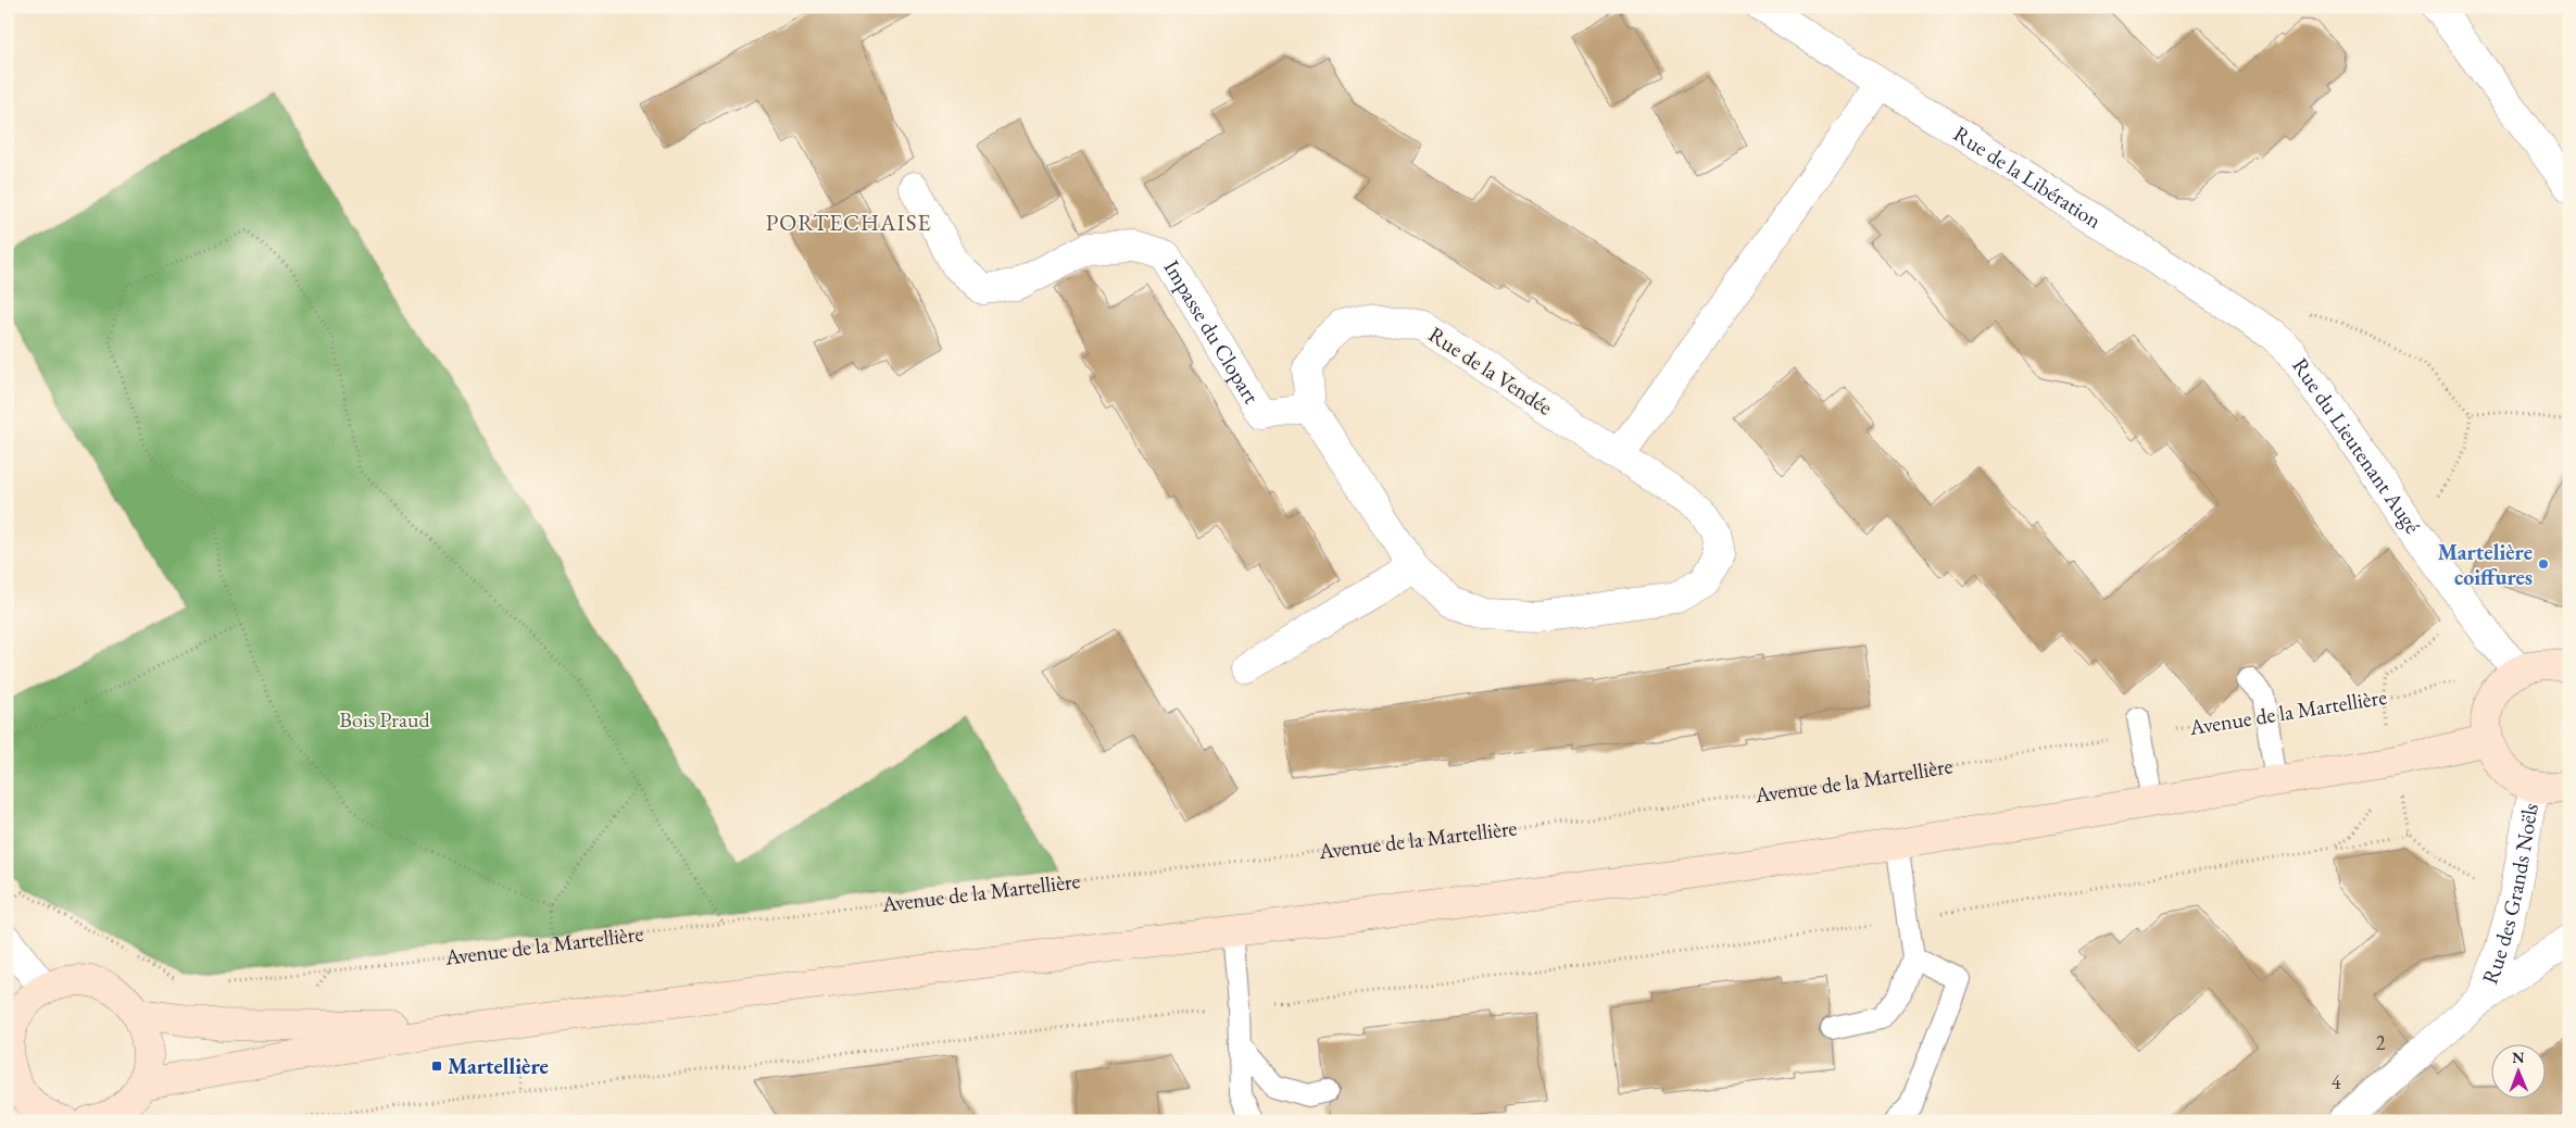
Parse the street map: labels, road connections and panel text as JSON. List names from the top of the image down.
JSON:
{
  "streets": {
    "street": [
      "Rue de la Libération",
      "Impasse du Clopart",
      "Rue de la Vendée",
      "Rue du Lieutenant Augé",
      "Rue des Grands Noëls"
    ],
    "path": ["Avenue de la Martellière"]
  },
  "crossings": [
    ["Rue de la Libération", "Rue du Lieutenant Augé"],
    ["Impasse du Clopart", "Rue de la Vendée"],
    ["Rue du Lieutenant Augé", "Avenue de la Martellière"]
  ],
  "districts": ["PORTECHAISE"],
  "parks": ["Bois Praud"],
  "places": {
    "other": ["Martelière coiffures"],
    "transit": ["Martellière"]
  },
  "house_numbers": ["2", "4"],
  "north": "top"
}
